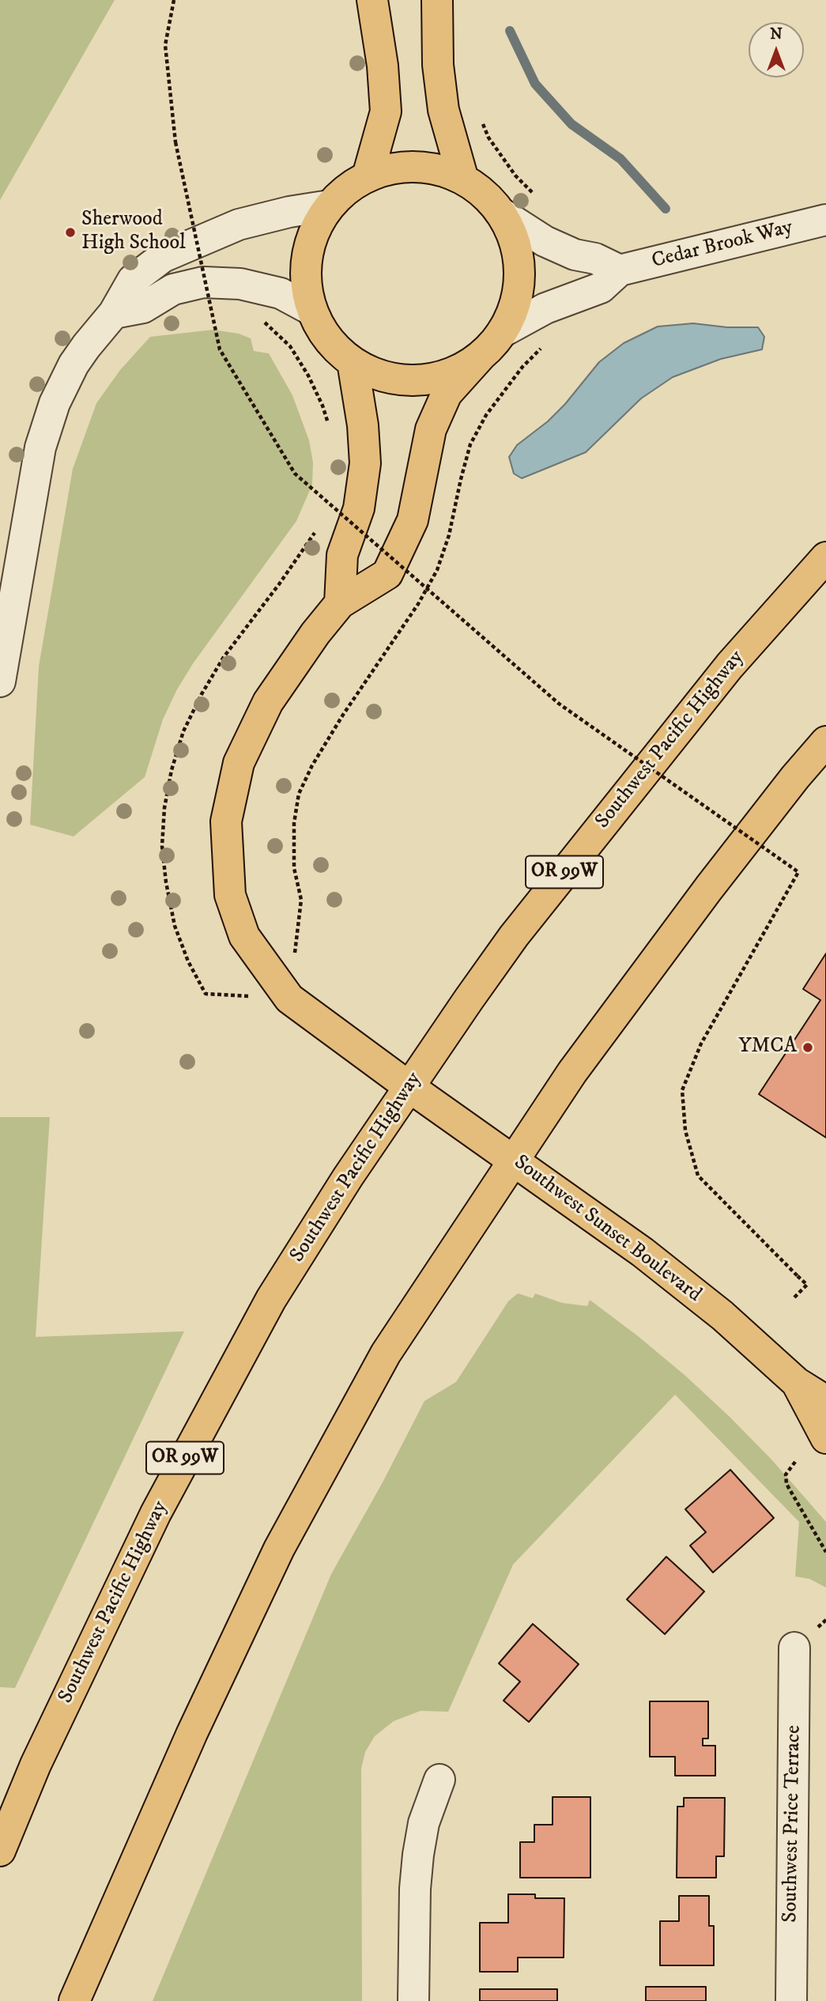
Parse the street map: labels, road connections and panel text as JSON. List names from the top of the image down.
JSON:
{
  "streets": {
    "main road": ["Southwest Pacific Highway", "OR 99W", "Southwest Sunset Boulevard"],
    "street": ["Cedar Brook Way", "Southwest Price Terrace"]
  },
  "crossings": [
    ["Cedar Brook Way", "Southwest Sunset Boulevard"],
    ["Southwest Pacific Highway", "Southwest Sunset Boulevard"]
  ],
  "places": ["Sherwood High School", "YMCA"],
  "north": "top"
}
